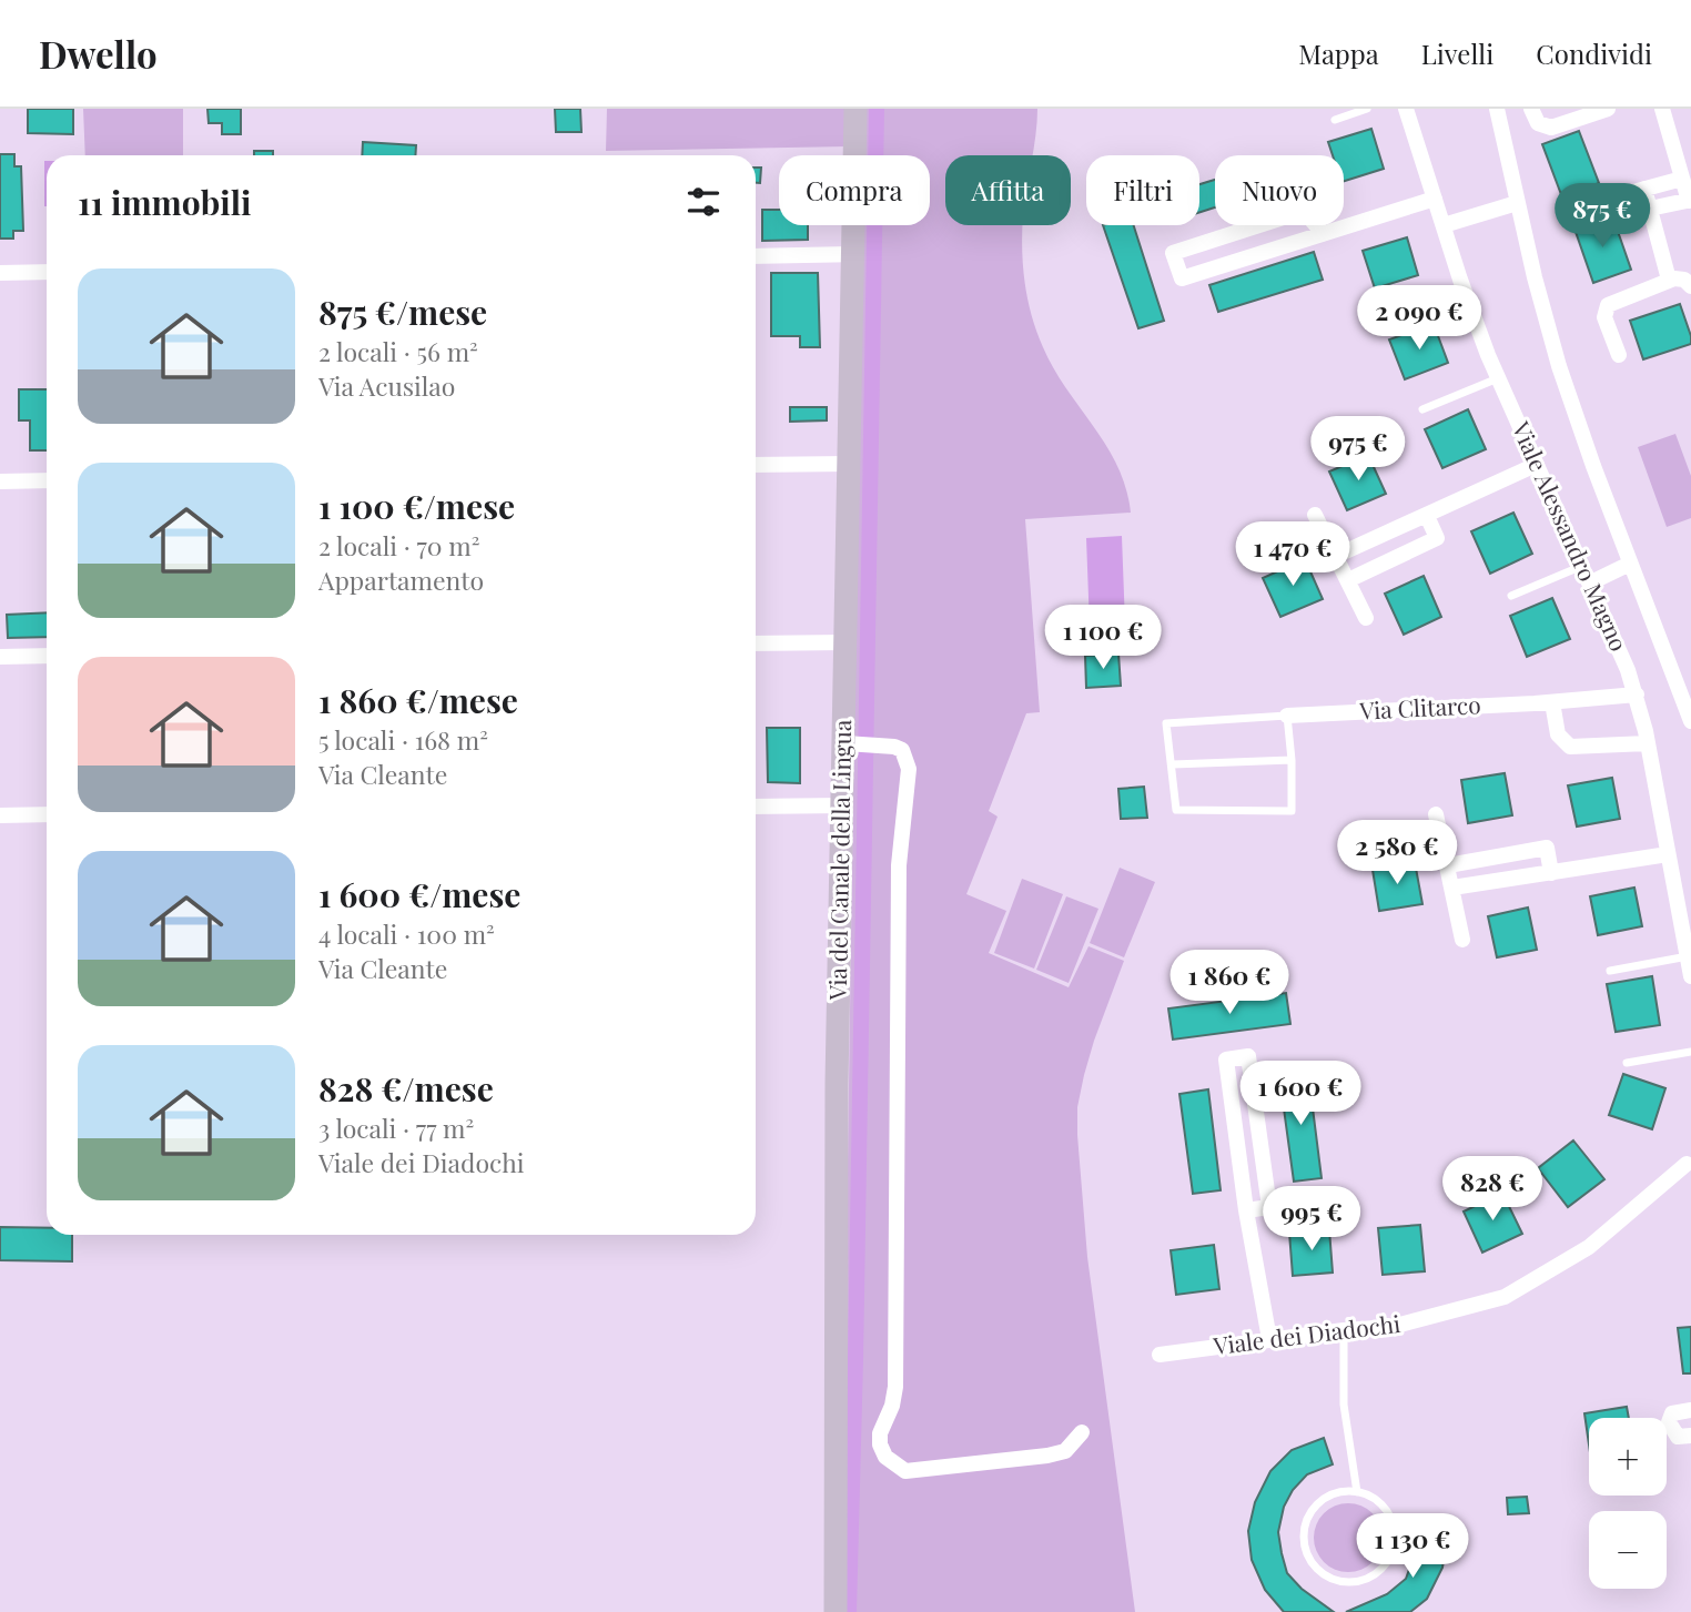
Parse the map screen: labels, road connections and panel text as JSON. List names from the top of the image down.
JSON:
{
  "streets": {
    "street": [
      "Viale Alessandro Magno",
      "Via Clitarco",
      "Via del Canale della Lingua",
      "Viale dei Diadochi"
    ]
  },
  "crossings": [
    ["Viale Alessandro Magno", "Via Clitarco"]
  ],
  "page": {
    "header": "Dwello",
    "nav": ["Mappa", "Livelli", "Condividi"],
    "chip": [
      "Compra",
      "Affitta",
      "Filtri",
      "Nuovo"
    ],
    "heading": "11 immobili",
    "price": [
      "875 €",
      "2 090 €",
      "975 €",
      "1 470 €",
      "1 100 €",
      "2 580 €",
      "1 860 €",
      "1 600 €",
      "828 €",
      "995 €",
      "1 130 €"
    ],
    "list": [
      {
        "name": "875 €/mese",
        "note": "2 locali · 56 m² · Via Acusilao"
      },
      {
        "name": "1 100 €/mese",
        "note": "2 locali · 70 m² · Appartamento"
      },
      {
        "name": "1 860 €/mese",
        "note": "5 locali · 168 m² · Via Cleante"
      },
      {
        "name": "1 600 €/mese",
        "note": "4 locali · 100 m² · Via Cleante"
      },
      {
        "name": "828 €/mese",
        "note": "3 locali · 77 m² · Viale dei Diadochi"
      }
    ],
    "map_buttons": ["+", "−"]
  }
}
